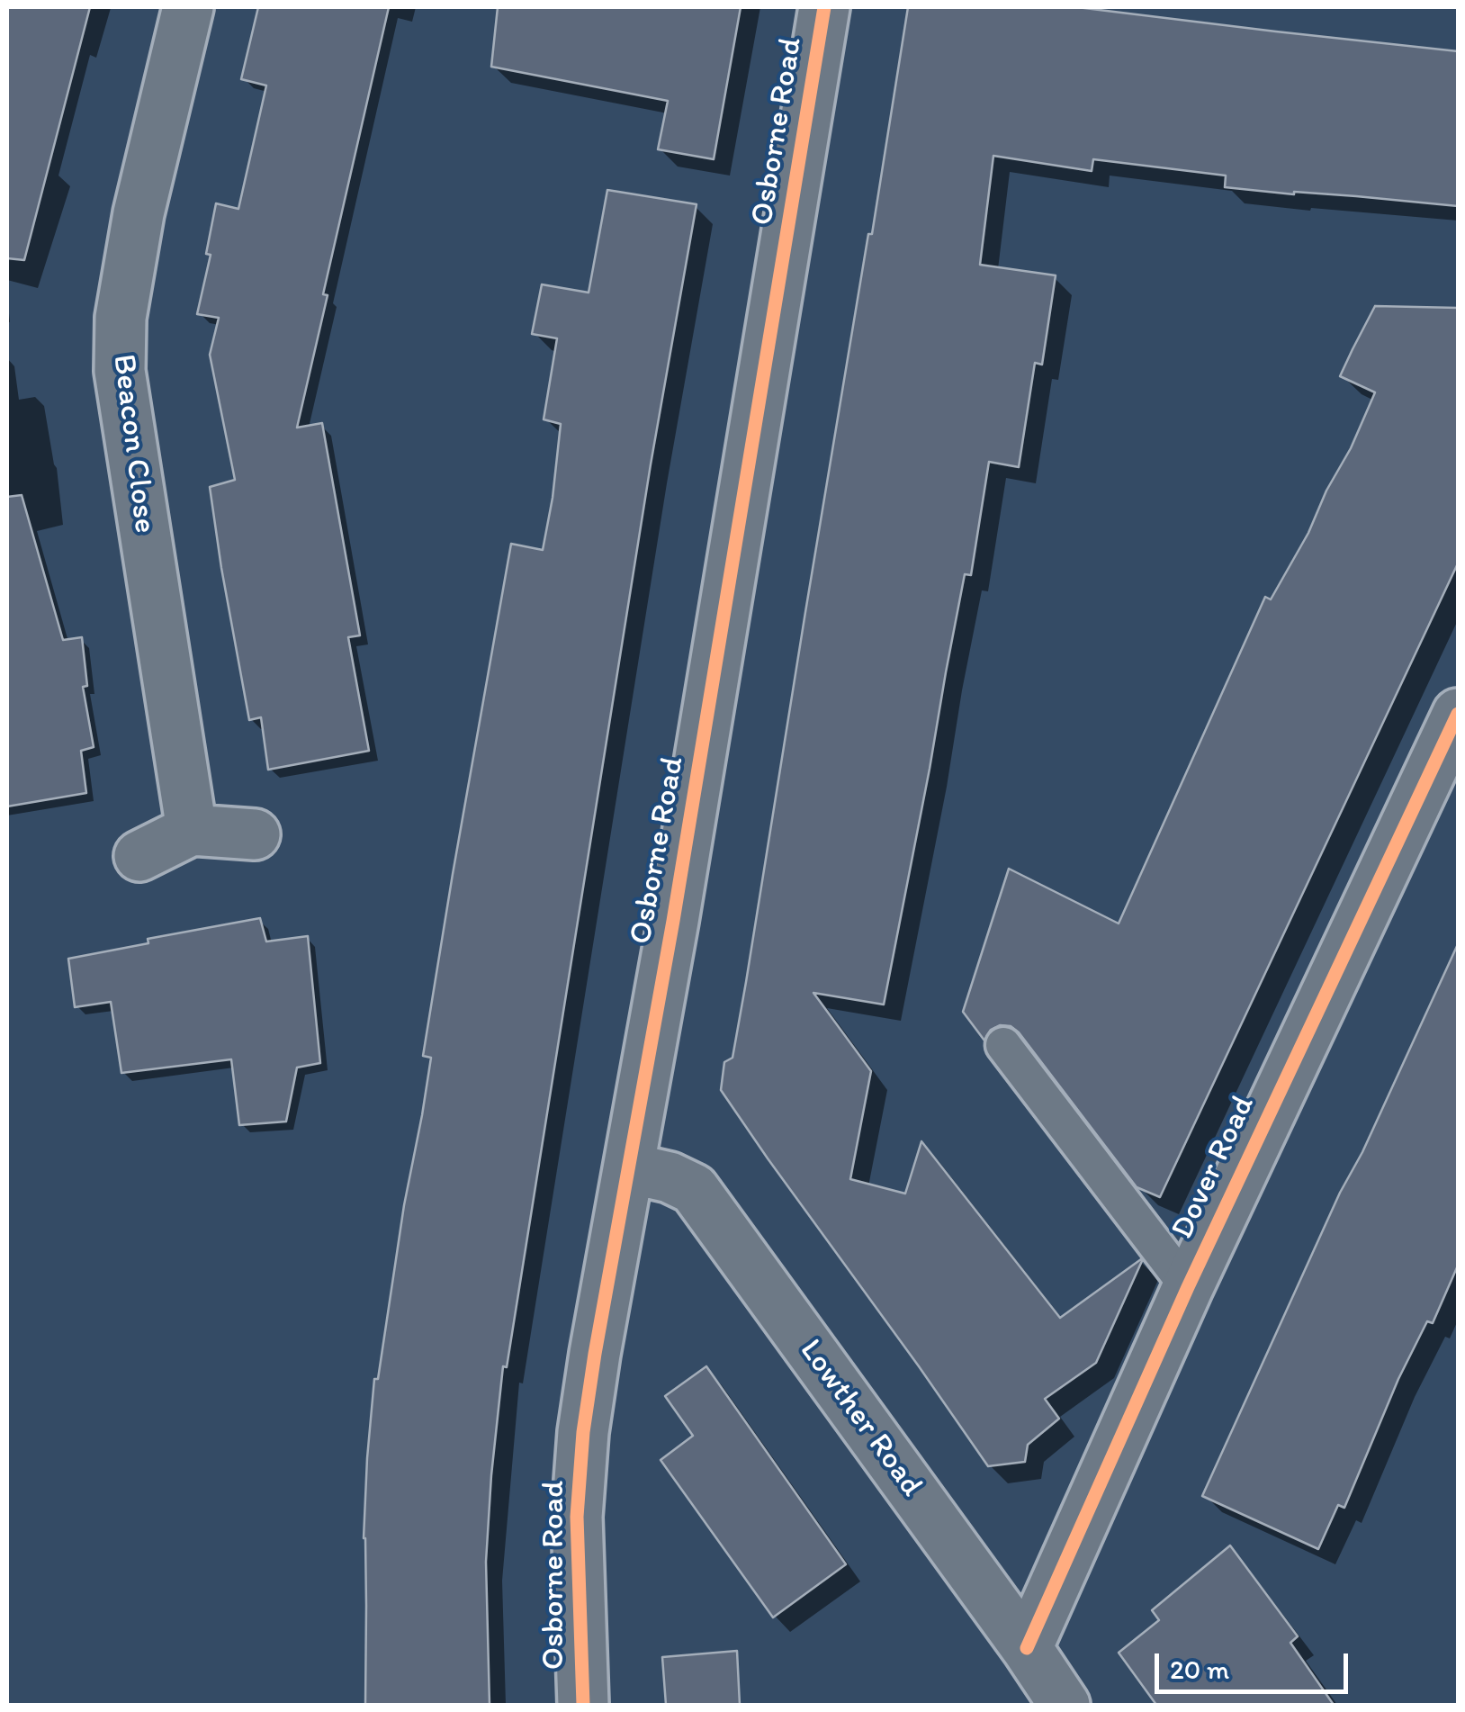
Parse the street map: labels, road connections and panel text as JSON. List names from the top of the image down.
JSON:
{
  "streets": {
    "street": [
      "Osborne Road",
      "Beacon Close",
      "Dover Road",
      "Lowther Road"
    ]
  },
  "crossings": [
    ["Osborne Road", "Lowther Road"],
    ["Dover Road", "Lowther Road"]
  ],
  "scale_bar": "20 m"
}
